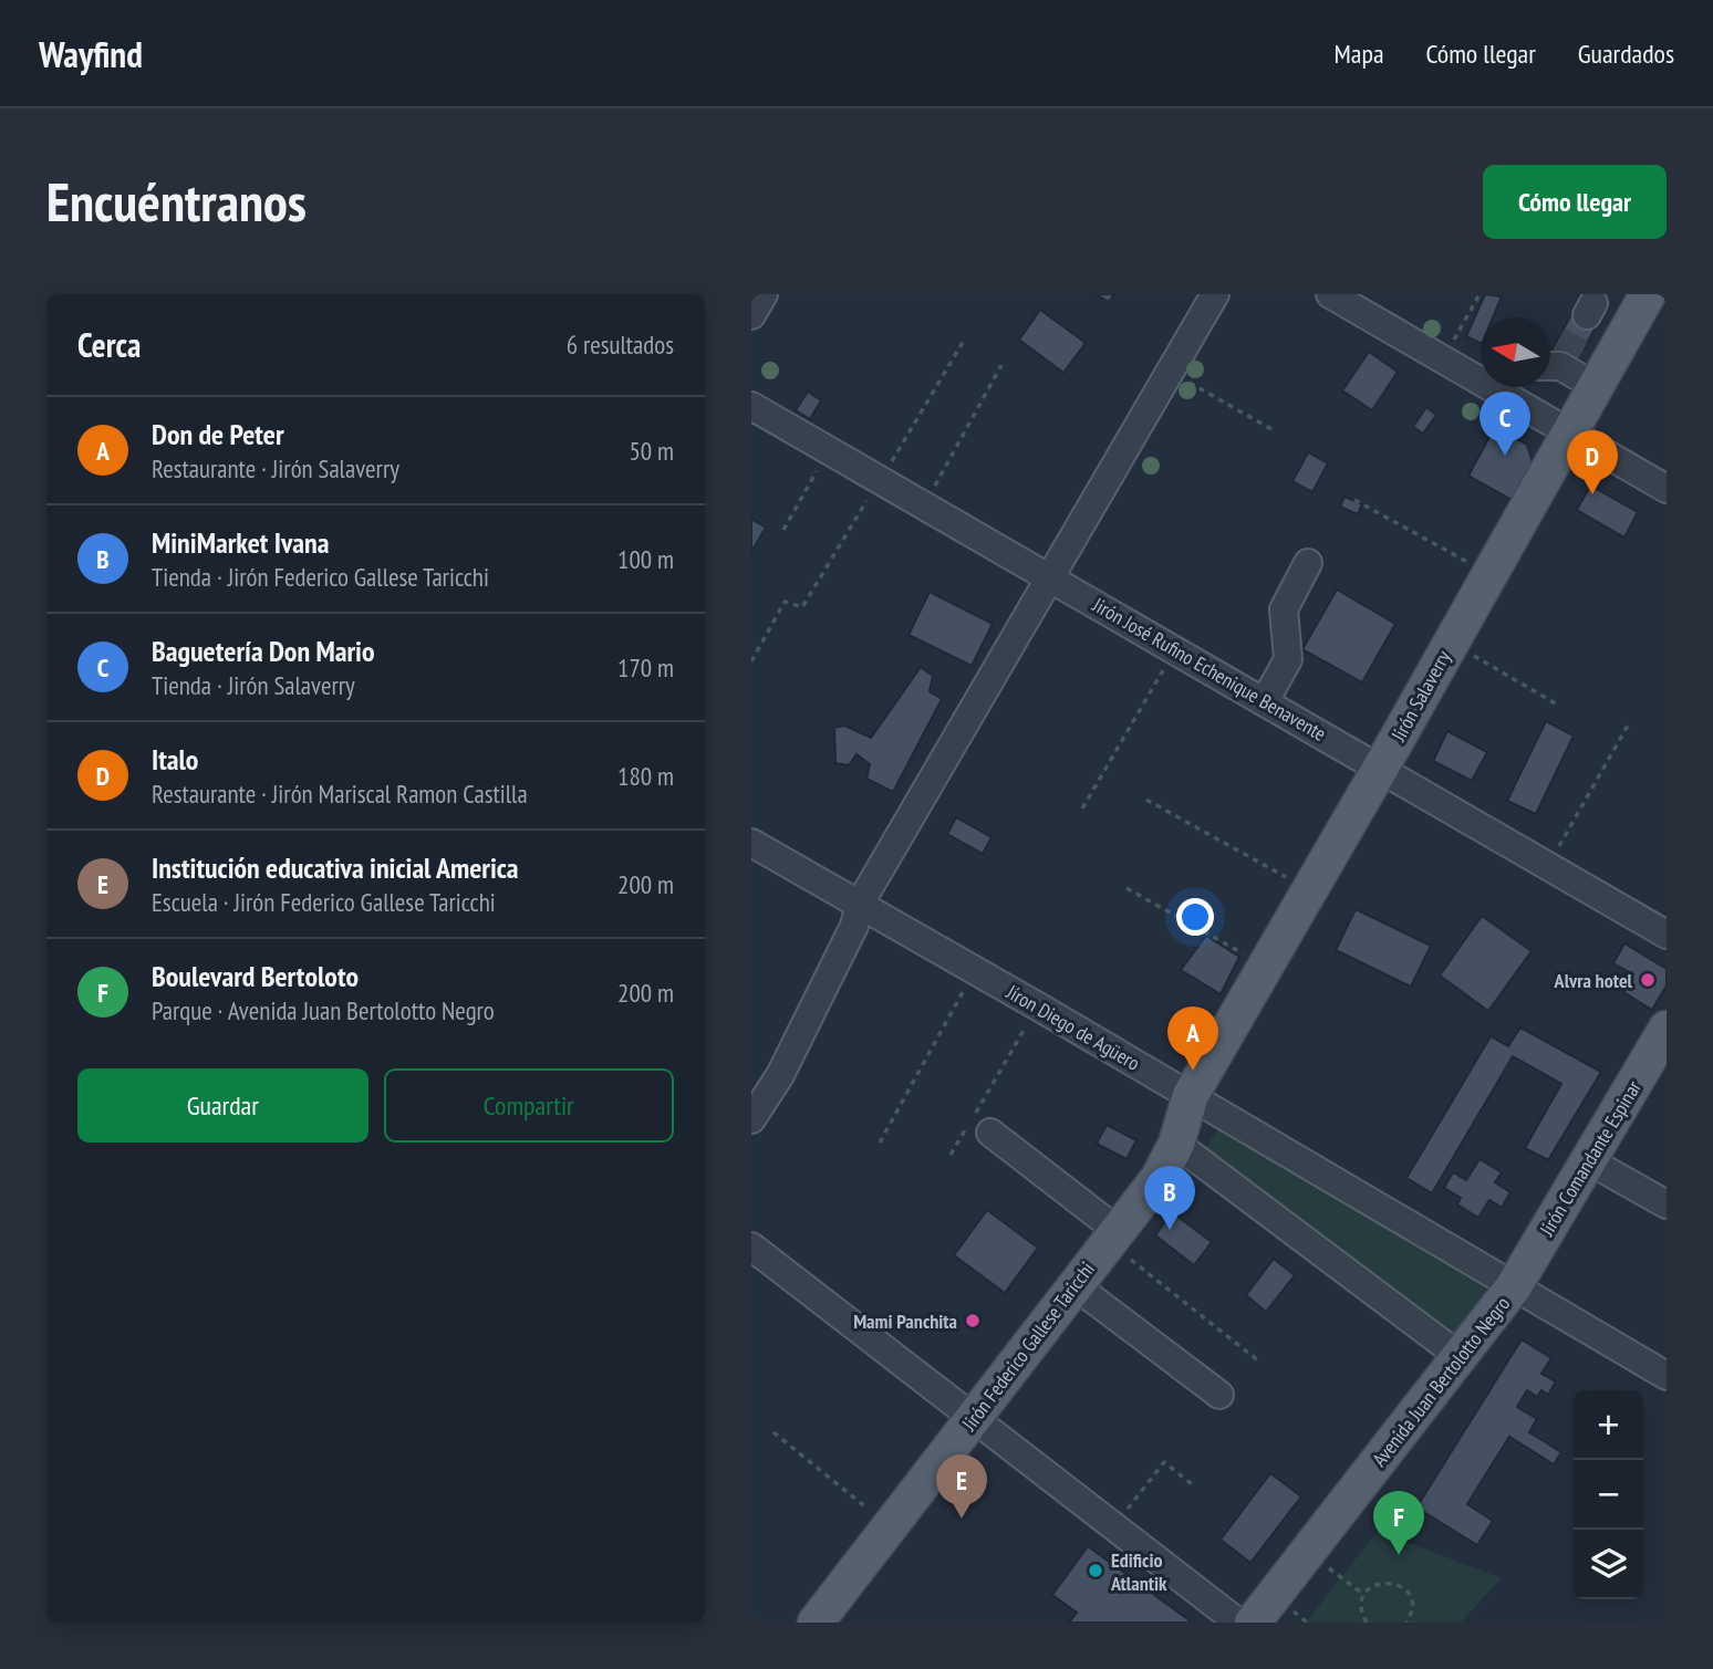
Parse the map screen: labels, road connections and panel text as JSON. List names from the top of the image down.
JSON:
{
  "streets": {
    "main road": [
      "Jirón Salaverry",
      "Jirón Comandante Espinar",
      "Jirón Federico Gallese Taricchi",
      "Avenida Juan Bertolotto Negro"
    ],
    "street": ["Jirón José Rufino Echenique Benavente", "Jíron Diego de Agüero"]
  },
  "crossings": [
    ["Jirón José Rufino Echenique Benavente", "Jirón Salaverry"],
    ["Jirón Salaverry", "Jíron Diego de Agüero"],
    ["Jirón Salaverry", "Jirón Federico Gallese Taricchi"],
    ["Jíron Diego de Agüero", "Jirón Comandante Espinar"],
    ["Jíron Diego de Agüero", "Jirón Federico Gallese Taricchi"],
    ["Jíron Diego de Agüero", "Avenida Juan Bertolotto Negro"],
    ["Jirón Comandante Espinar", "Avenida Juan Bertolotto Negro"]
  ],
  "places": ["Alvra hotel", "Mami Panchita", "Edificio Atlantik"],
  "north": "left",
  "page": {
    "header": "Wayfind",
    "nav": ["Mapa", "Cómo llegar", "Guardados"],
    "buttons": [
      "Cómo llegar",
      ["Guardar", "Compartir"]
    ],
    "title": "Encuéntranos",
    "heading": ["Cerca", "6 resultados"],
    "pins": [
      "C",
      "D",
      "A",
      "B",
      "E",
      "F"
    ],
    "list": [
      {
        "mark": "A",
        "name": "Don de Peter",
        "note": "Restaurante · Jirón Salaverry",
        "value": "50 m"
      },
      {
        "mark": "B",
        "name": "MiniMarket Ivana",
        "note": "Tienda · Jirón Federico Gallese Taricchi",
        "value": "100 m"
      },
      {
        "mark": "C",
        "name": "Baguetería Don Mario",
        "note": "Tienda · Jirón Salaverry",
        "value": "170 m"
      },
      {
        "mark": "D",
        "name": "Italo",
        "note": "Restaurante · Jirón Mariscal Ramon Castilla",
        "value": "180 m"
      },
      {
        "mark": "E",
        "name": "Institución educativa inicial America",
        "note": "Escuela · Jirón Federico Gallese Taricchi",
        "value": "200 m"
      },
      {
        "mark": "F",
        "name": "Boulevard Bertoloto",
        "note": "Parque · Avenida Juan Bertolotto Negro",
        "value": "200 m"
      }
    ],
    "map_buttons": ["+", "−"]
  }
}
